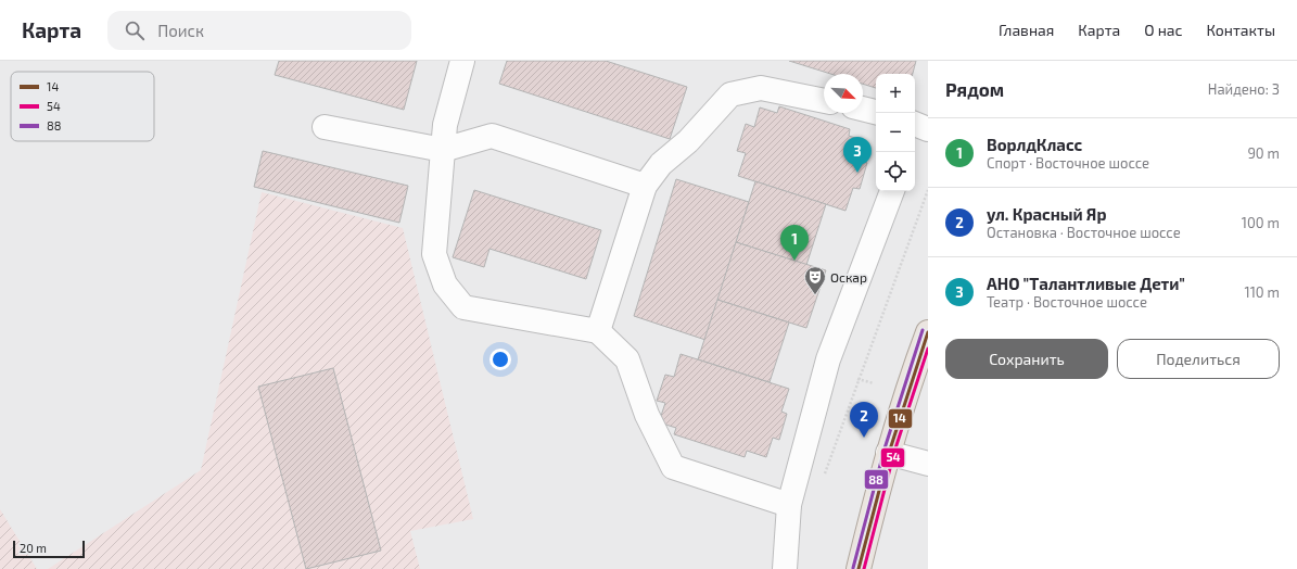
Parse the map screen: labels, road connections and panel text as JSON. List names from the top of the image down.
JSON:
{
  "places": {
    "theatre": ["Оскар"]
  },
  "lines": ["transit line 88", "transit line 14", "transit line 54"],
  "legend": ["14", "54", "88"],
  "scale_bar": "20 m",
  "north": "bottom right",
  "page": {
    "header": "Карта",
    "search": "Поиск",
    "nav": [
      "Главная",
      "Карта",
      "О нас",
      "Контакты"
    ],
    "heading": ["Рядом", "Найдено: 3"],
    "map_buttons": ["+", "−"],
    "list": [
      {
        "mark": "1",
        "name": "ВорлдКласс",
        "note": "Спорт · Восточное шоссе",
        "value": "90 m"
      },
      {
        "mark": "2",
        "name": "ул. Красный Яр",
        "note": "Остановка · Восточное шоссе",
        "value": "100 m"
      },
      {
        "mark": "3",
        "name": "АНО \"Талантливые Дети\"",
        "note": "Театр · Восточное шоссе",
        "value": "110 m"
      }
    ],
    "pins": ["3", "1", "2"],
    "buttons": ["Сохранить", "Поделиться"],
    "scale": "20 m"
  }
}
